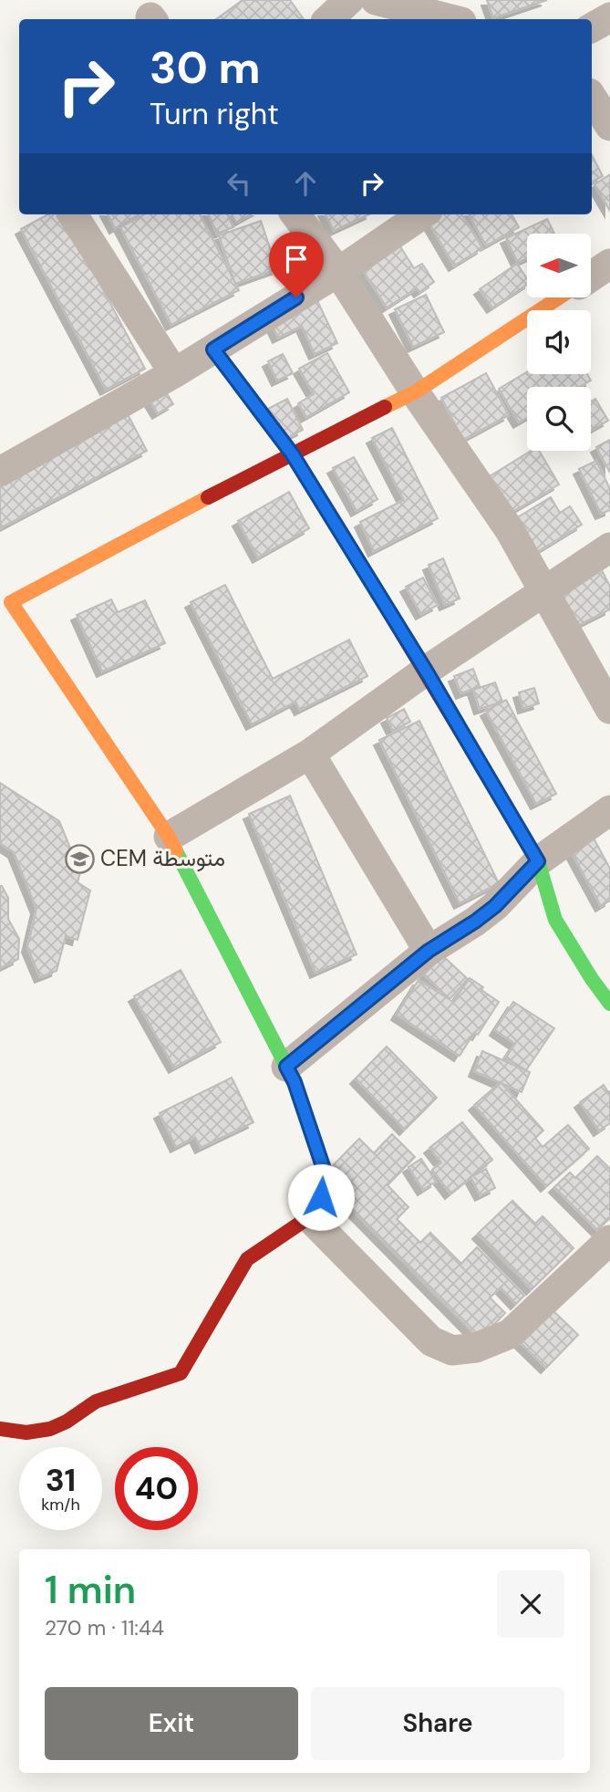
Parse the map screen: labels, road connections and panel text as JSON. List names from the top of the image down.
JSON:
{
  "places": {
    "school or university": ["CEM متوسطة"]
  },
  "north": "left",
  "page": {
    "turn": ["30 m", "Turn right"],
    "speed": "31 km/h",
    "limit": "40",
    "heading": ["1 min", "270 m · 11:44"],
    "buttons": ["Exit", "Share"]
  }
}
